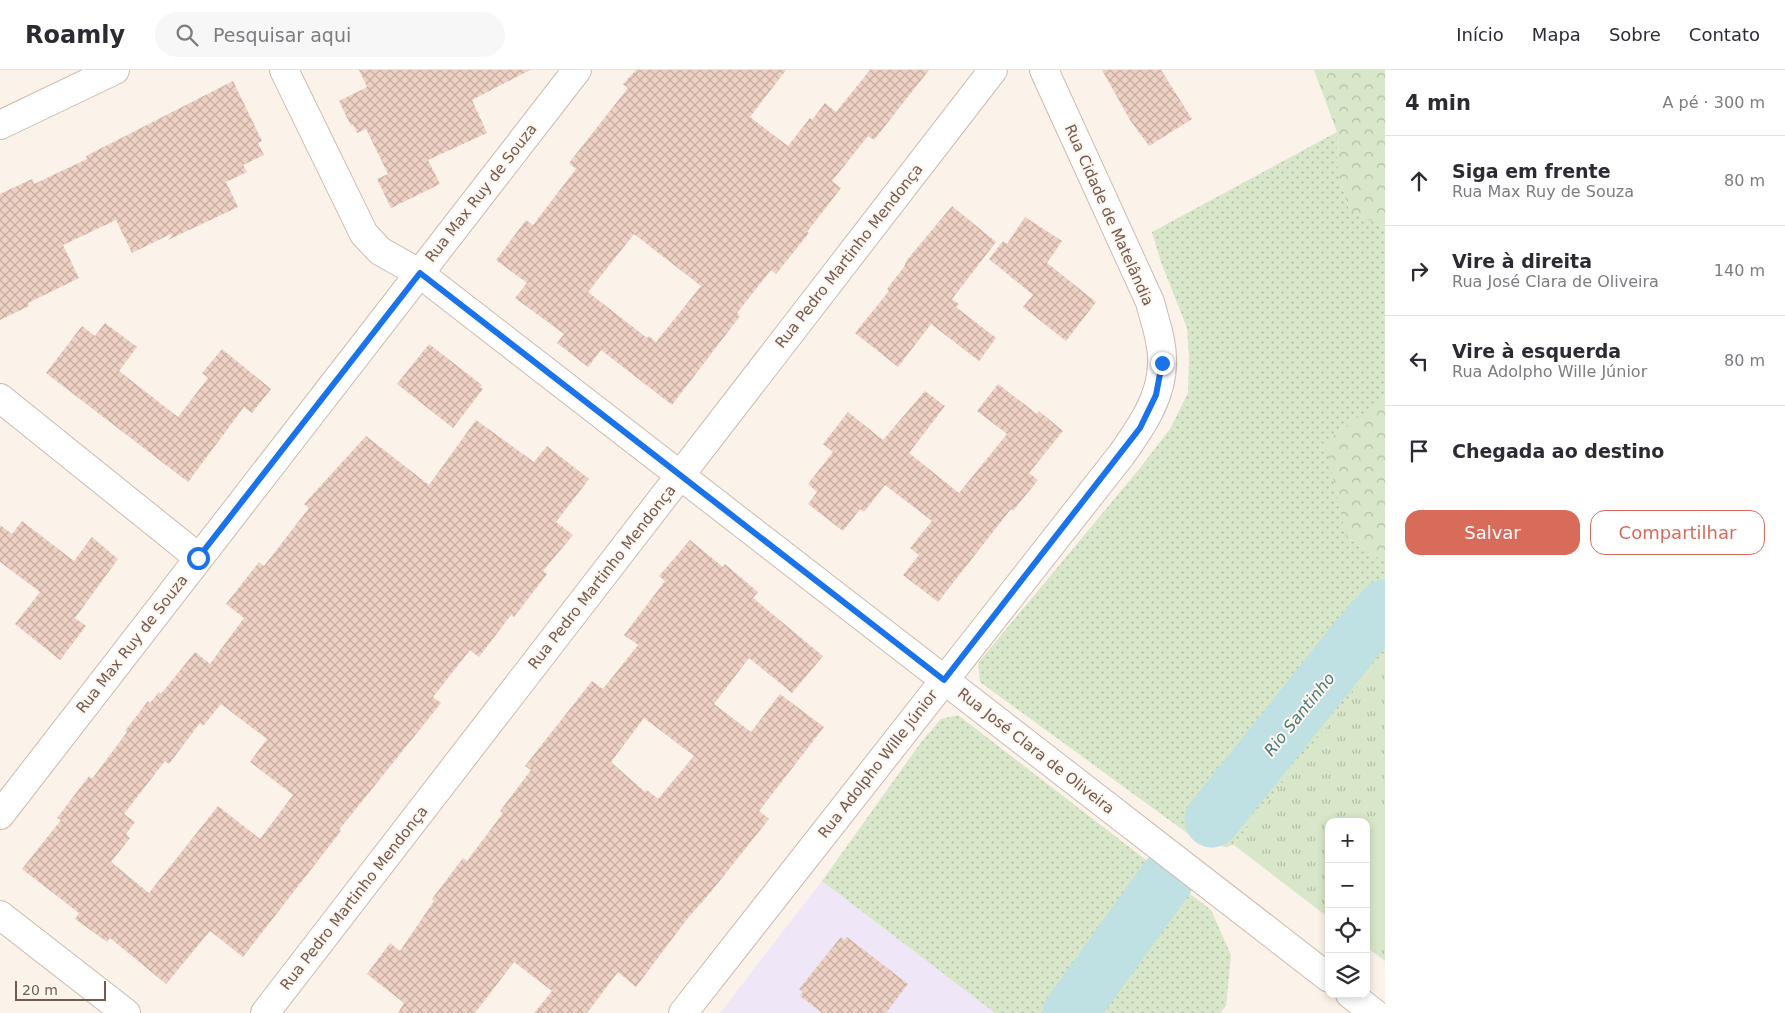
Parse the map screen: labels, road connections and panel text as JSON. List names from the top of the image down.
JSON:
{
  "streets": {
    "street": [
      "Rua Max Ruy de Souza",
      "Rua Cidade de Matelândia",
      "Rua Pedro Martinho Mendonça",
      "Rua José Clara de Oliveira",
      "Rua Adolpho Wille Júnior"
    ]
  },
  "crossings": [
    ["Rua Max Ruy de Souza", "Rua José Clara de Oliveira"],
    ["Rua Cidade de Matelândia", "Rua Adolpho Wille Júnior"],
    ["Rua Pedro Martinho Mendonça", "Rua José Clara de Oliveira"],
    ["Rua José Clara de Oliveira", "Rua Adolpho Wille Júnior"]
  ],
  "water": ["Rio Santinho"],
  "scale_bar": "20 m",
  "page": {
    "header": "Roamly",
    "search": "Pesquisar aqui",
    "nav": [
      "Início",
      "Mapa",
      "Sobre",
      "Contato"
    ],
    "heading": ["4 min", "A pé · 300 m"],
    "list": [
      ["Siga em frente", "Rua Max Ruy de Souza", "80 m"],
      ["Vire à direita", "Rua José Clara de Oliveira", "140 m"],
      ["Vire à esquerda", "Rua Adolpho Wille Júnior", "80 m"],
      "Chegada ao destino"
    ],
    "buttons": ["Salvar", "Compartilhar"],
    "map_buttons": ["+", "−"],
    "scale": "20 m"
  }
}
